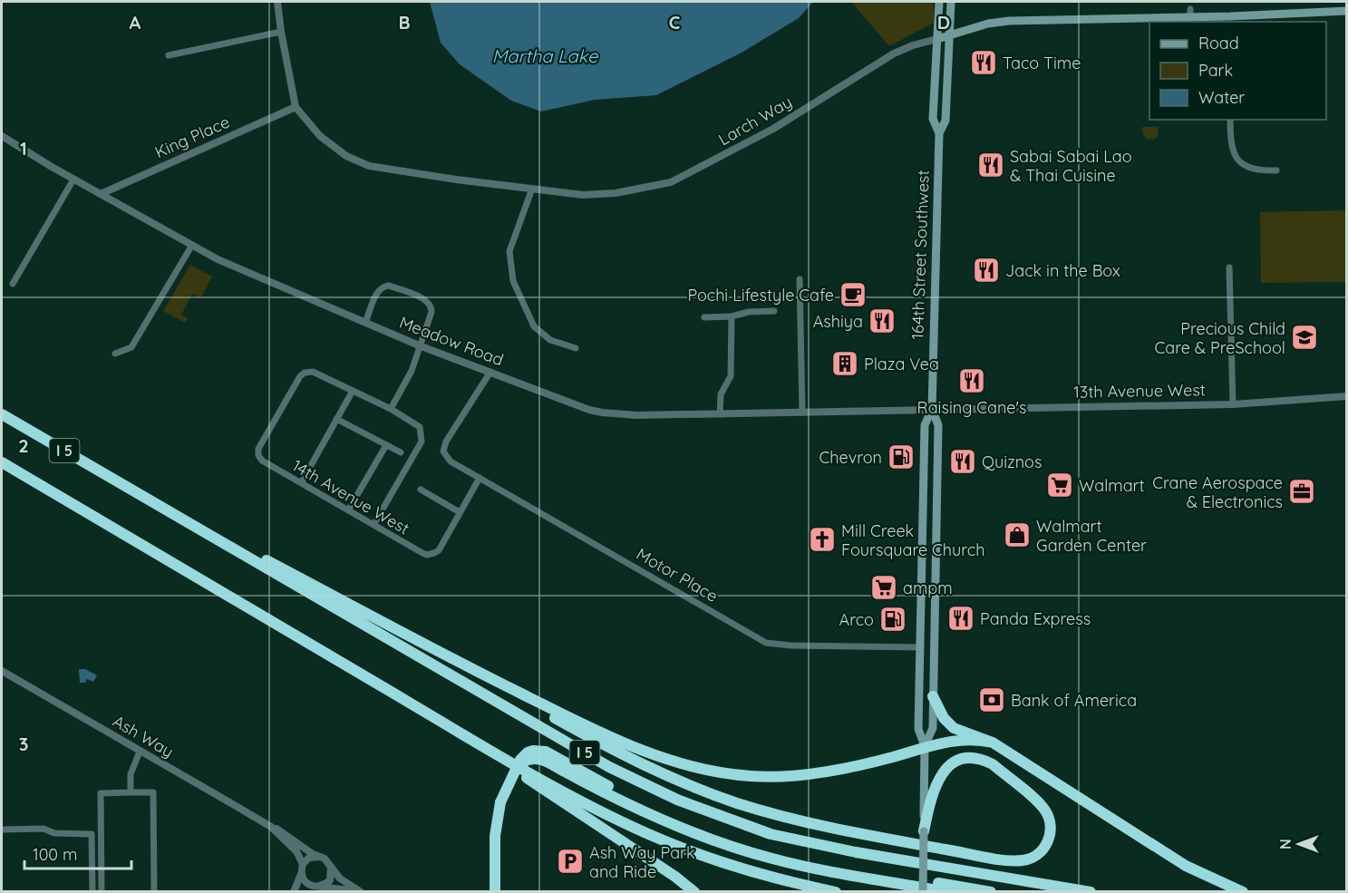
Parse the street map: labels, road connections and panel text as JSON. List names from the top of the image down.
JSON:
{
  "streets": {
    "highway": ["I 5"],
    "main road": ["Larch Way", "164th Street Southwest"],
    "street": [
      "King Place",
      "Meadow Road",
      "13th Avenue West",
      "14th Avenue West",
      "Motor Place",
      "Ash Way"
    ]
  },
  "crossings": [
    ["Larch Way", "King Place"],
    ["Larch Way", "164th Street Southwest"],
    ["King Place", "Meadow Road"],
    ["164th Street Southwest", "Meadow Road"],
    ["164th Street Southwest", "13th Avenue West"],
    ["164th Street Southwest", "Motor Place"],
    ["Meadow Road", "13th Avenue West"],
    ["Meadow Road", "Motor Place"]
  ],
  "water": ["Martha Lake"],
  "places": {
    "restaurant": [
      "Taco Time",
      "Sabai Sabai Lao & Thai Cuisine",
      "Jack in the Box",
      "Ashiya",
      "Raising Cane's",
      "Quiznos",
      "Panda Express"
    ],
    "cafe": ["Pochi Lifestyle Cafe"],
    "school or university": ["Precious Child Care & PreSchool"],
    "building": ["Plaza Vea"],
    "fuel station": ["Chevron", "Arco"],
    "supermarket": ["Walmart", "ampm"],
    "office": ["Crane Aerospace & Electronics"],
    "shop": ["Walmart Garden Center"],
    "church": ["Mill Creek Foursquare Church"],
    "bank": ["Bank of America"],
    "parking": ["Ash Way Park and Ride"]
  },
  "legend": ["Road", "Park", "Water"],
  "scale_bar": "100 m",
  "north": "left",
  "grid": {
    "columns": [
      "A",
      "B",
      "C",
      "D"
    ],
    "rows": ["1", "2", "3"]
  }
}
